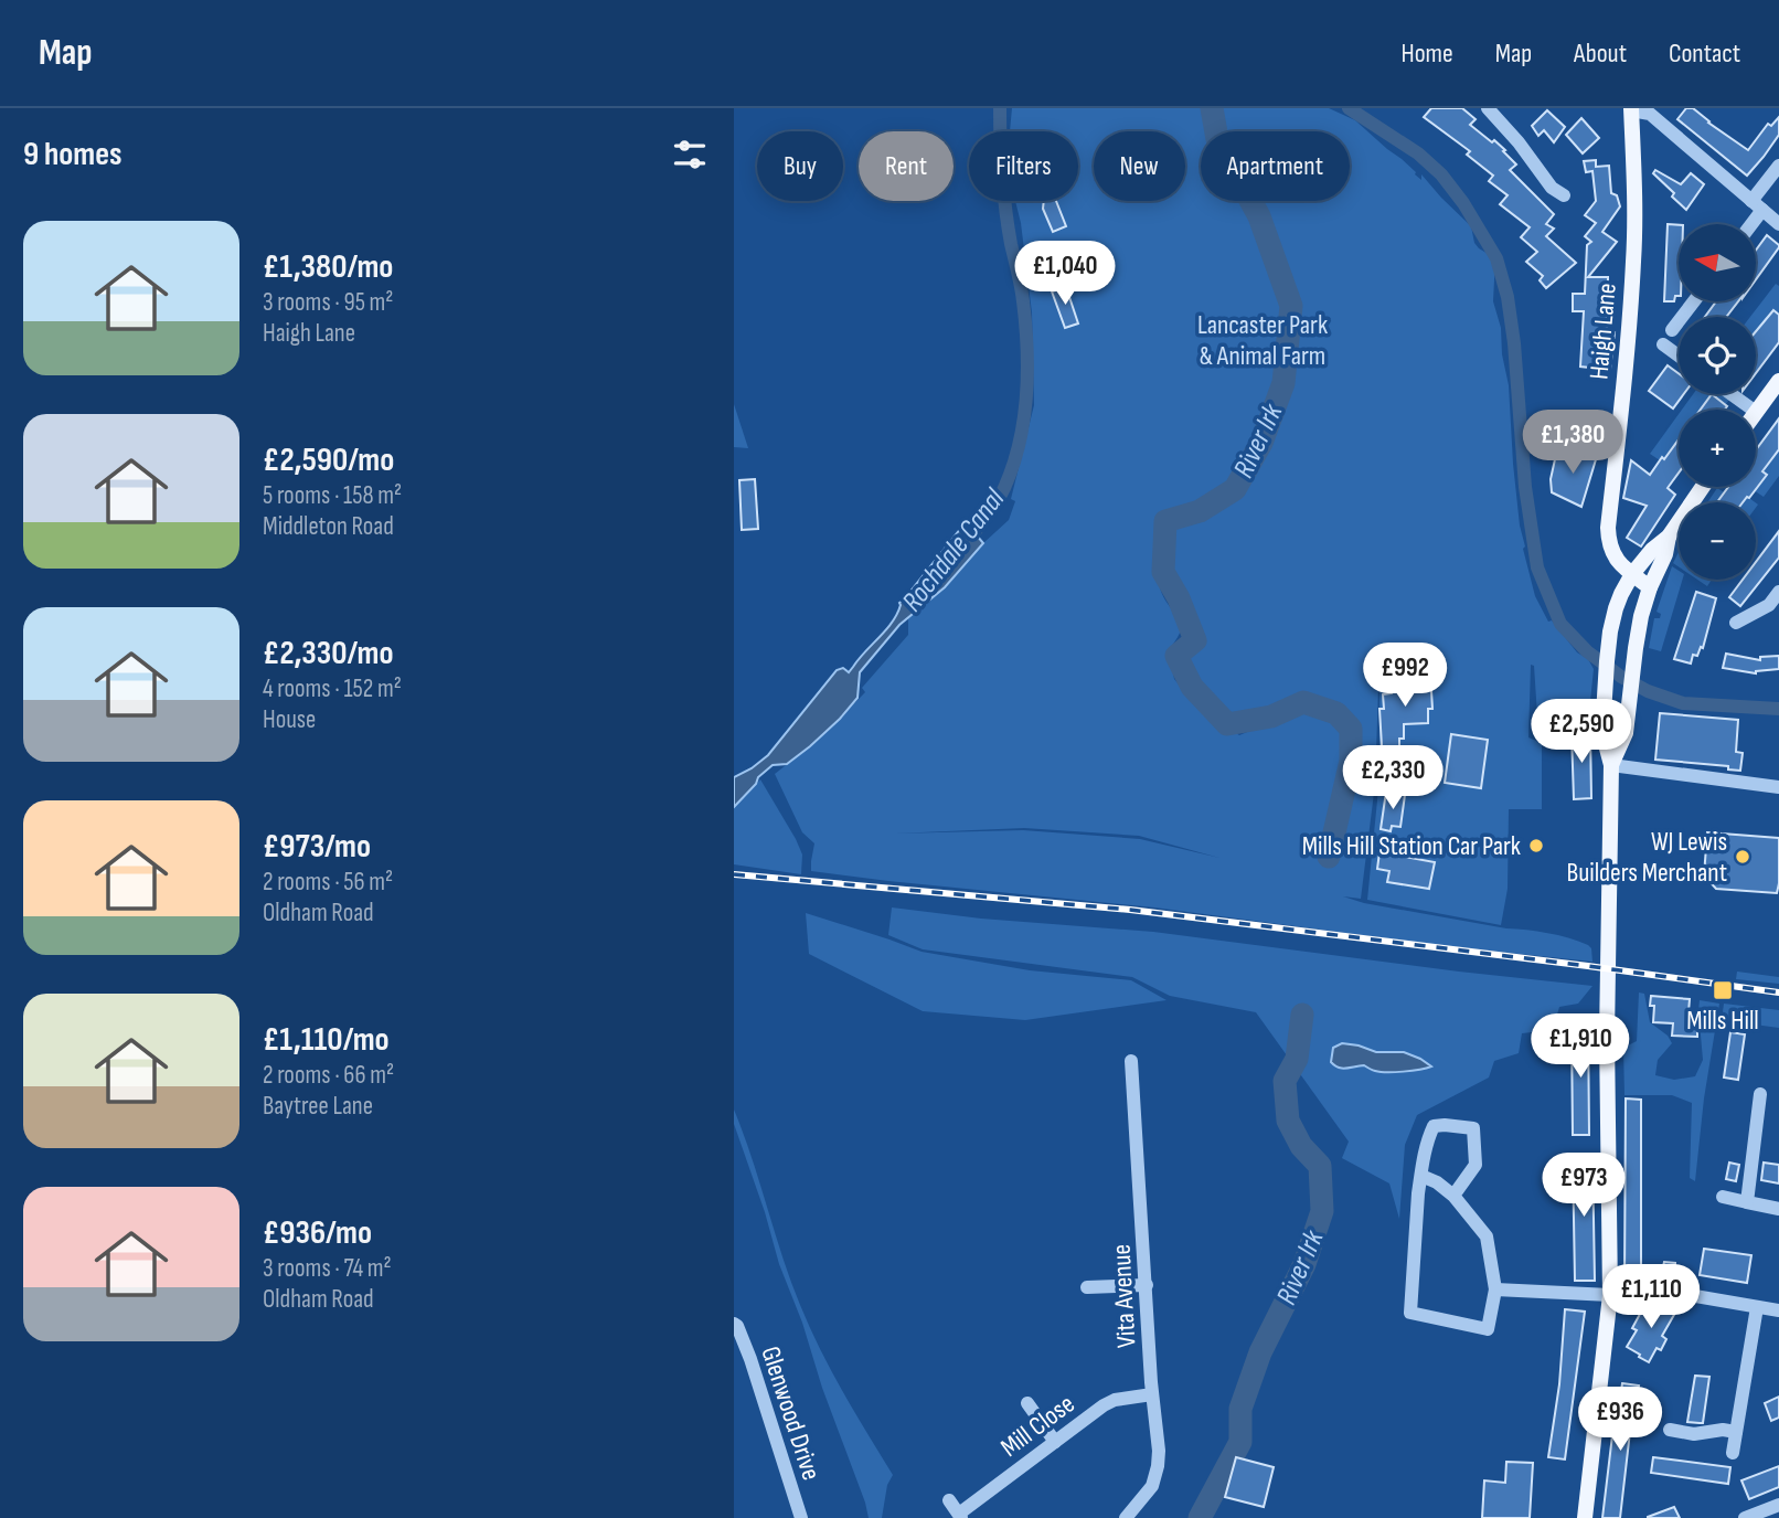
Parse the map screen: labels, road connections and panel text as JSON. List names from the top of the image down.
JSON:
{
  "streets": {
    "main road": ["Haigh Lane"],
    "street": ["Vita Avenue", "Glenwood Drive", "Mill Close"]
  },
  "crossings": [
    ["Vita Avenue", "Mill Close"]
  ],
  "water": ["River Irk", "Rochdale Canal"],
  "parks": ["Lancaster Park & Animal Farm"],
  "places": {
    "other": ["Mills Hill Station Car Park", "WJ Lewis Builders Merchant"],
    "transit": ["Mills Hill"]
  },
  "north": "left",
  "page": {
    "header": "Map",
    "nav": [
      "Home",
      "Map",
      "About",
      "Contact"
    ],
    "heading": "9 homes",
    "chip": [
      "Buy",
      "Rent",
      "Filters",
      "New",
      "Apartment"
    ],
    "list": [
      {
        "name": "£1,380/mo",
        "note": "3 rooms · 95 m² · Haigh Lane"
      },
      {
        "name": "£2,590/mo",
        "note": "5 rooms · 158 m² · Middleton Road"
      },
      {
        "name": "£2,330/mo",
        "note": "4 rooms · 152 m² · House"
      },
      {
        "name": "£973/mo",
        "note": "2 rooms · 56 m² · Oldham Road"
      },
      {
        "name": "£1,110/mo",
        "note": "2 rooms · 66 m² · Baytree Lane"
      },
      {
        "name": "£936/mo",
        "note": "3 rooms · 74 m² · Oldham Road"
      }
    ],
    "map_buttons": ["+", "−"],
    "price": [
      "£1,040",
      "£1,380",
      "£992",
      "£2,590",
      "£2,330",
      "£1,910",
      "£973",
      "£1,110",
      "£936"
    ]
  }
}
